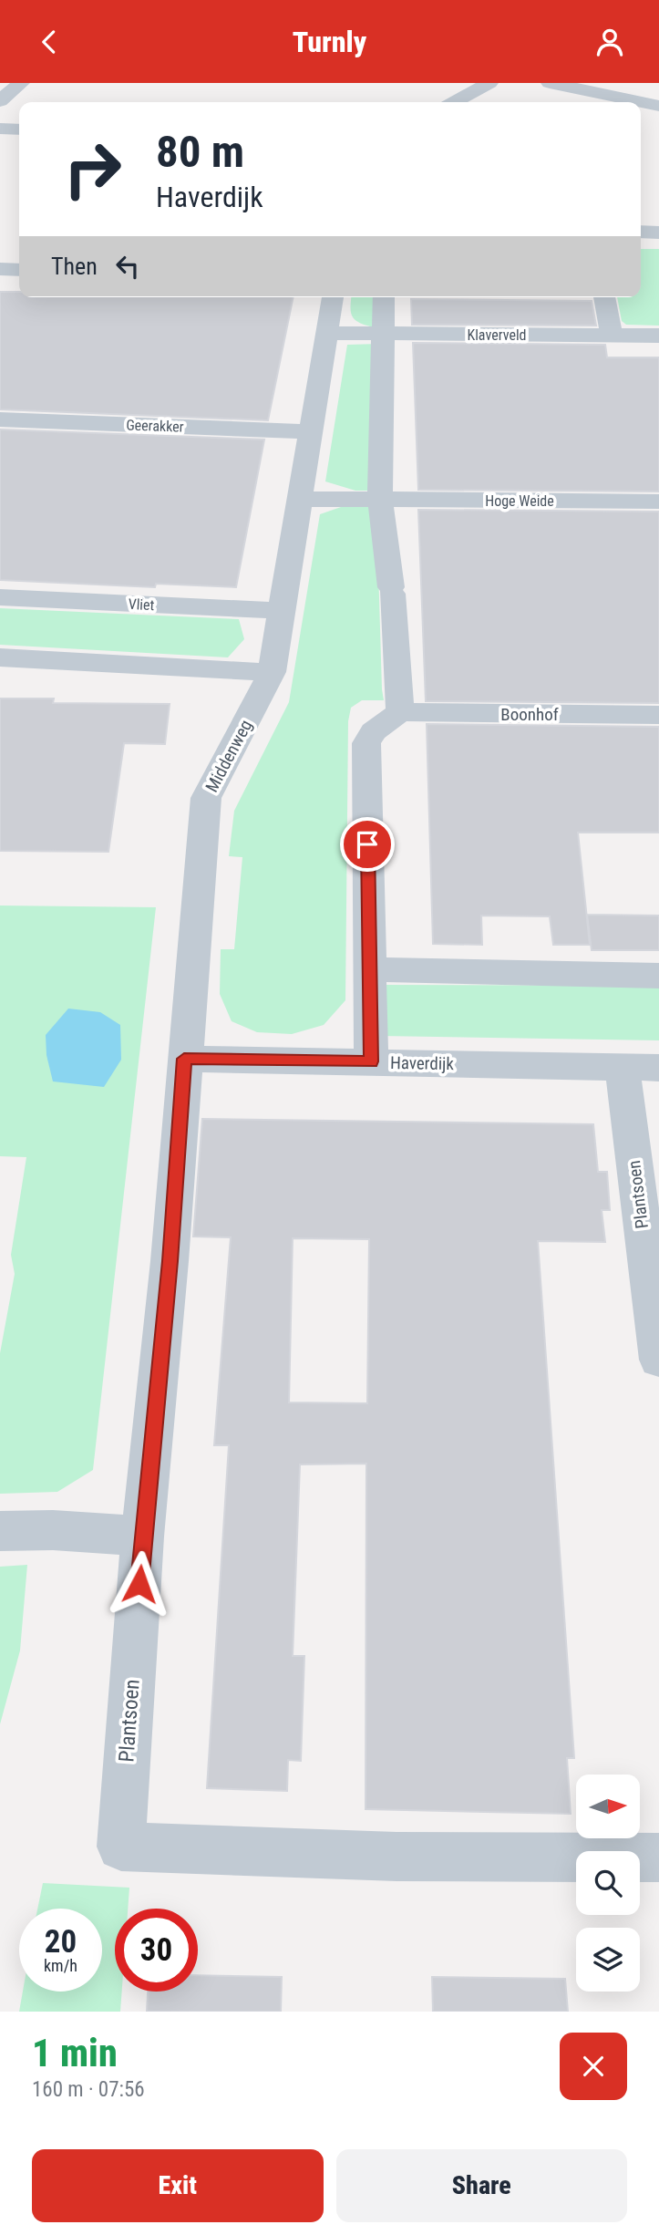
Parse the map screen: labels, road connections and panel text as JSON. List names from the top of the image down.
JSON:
{
  "streets": {
    "street": [
      "Klaverveld",
      "Geerakker",
      "Hoge Weide",
      "Vliet",
      "Boonhof",
      "Middenweg",
      "Haverdijk",
      "Plantsoen"
    ]
  },
  "crossings": [
    ["Geerakker", "Middenweg"],
    ["Vliet", "Middenweg"],
    ["Middenweg", "Haverdijk"],
    ["Middenweg", "Plantsoen"],
    ["Haverdijk", "Plantsoen"]
  ],
  "north": "right",
  "page": {
    "header": "Turnly",
    "turn": ["80 m", "Haverdijk"],
    "then": "Then",
    "speed": "20 km/h",
    "limit": "30",
    "heading": ["1 min", "160 m · 07:56"],
    "buttons": ["Exit", "Share"]
  }
}
